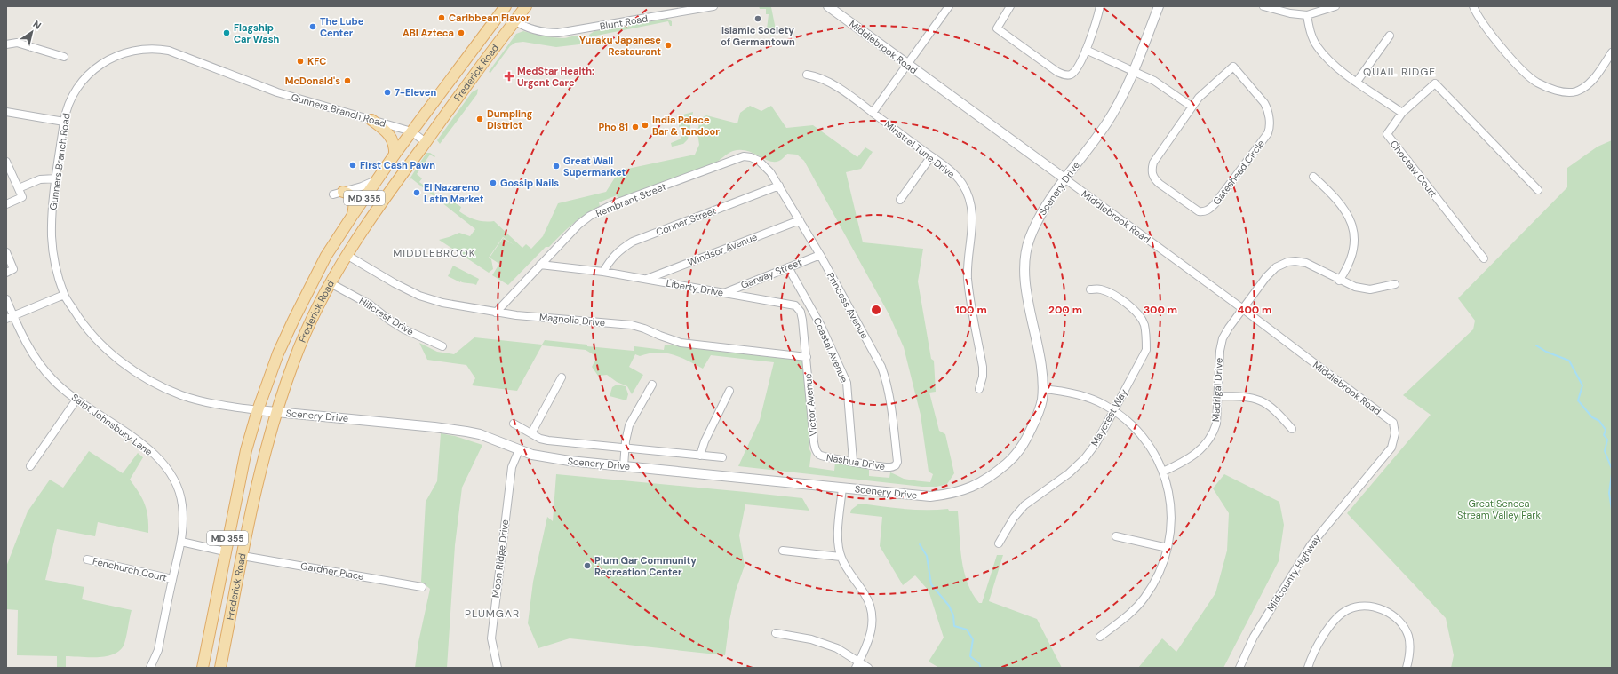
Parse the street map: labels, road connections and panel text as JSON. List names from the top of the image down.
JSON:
{
  "streets": {
    "main road": ["Frederick Road", "MD 355"],
    "street": [
      "Blunt Road",
      "Middlebrook Road",
      "Gunners Branch Road",
      "Minstrel Tune Drive",
      "Choctaw Court",
      "Gateshead Circle",
      "Scenery Drive",
      "Rembrant Street",
      "Conner Street",
      "Windsor Avenue",
      "Garway Street",
      "Liberty Drive",
      "Princess Avenue",
      "Hillcrest Drive",
      "Magnolia Drive",
      "Coastal Avenue",
      "Madrigal Drive",
      "Victor Avenue",
      "Maycrest Way",
      "Saint Johnsbury Lane",
      "Nashua Drive",
      "Moon Ridge Drive",
      "Fenchurch Court",
      "Gardner Place",
      "Midcounty Highway"
    ]
  },
  "crossings": [
    ["Blunt Road", "Frederick Road"],
    ["Middlebrook Road", "Scenery Drive"],
    ["Middlebrook Road", "Madrigal Drive"],
    ["Middlebrook Road", "Midcounty Highway"],
    ["Frederick Road", "Gunners Branch Road"],
    ["Frederick Road", "Scenery Drive"],
    ["Frederick Road", "Hillcrest Drive"],
    ["Frederick Road", "Magnolia Drive"],
    ["Frederick Road", "Gardner Place"],
    ["Gunners Branch Road", "Scenery Drive"],
    ["Scenery Drive", "Moon Ridge Drive"],
    ["Rembrant Street", "Liberty Drive"],
    ["Rembrant Street", "Princess Avenue"],
    ["Rembrant Street", "Magnolia Drive"],
    ["Conner Street", "Liberty Drive"],
    ["Conner Street", "Princess Avenue"],
    ["Windsor Avenue", "Liberty Drive"],
    ["Windsor Avenue", "Princess Avenue"],
    ["Garway Street", "Liberty Drive"],
    ["Garway Street", "Princess Avenue"],
    ["Garway Street", "Coastal Avenue"],
    ["Liberty Drive", "Magnolia Drive"],
    ["Liberty Drive", "Victor Avenue"],
    ["Princess Avenue", "Nashua Drive"],
    ["Magnolia Drive", "Victor Avenue"],
    ["Coastal Avenue", "Nashua Drive"],
    ["Victor Avenue", "Nashua Drive"],
    ["Saint Johnsbury Lane", "Fenchurch Court"]
  ],
  "districts": ["QUAIL RIDGE", "MIDDLEBROOK", "PLUMGAR"],
  "parks": ["Great Seneca Stream Valley Park"],
  "places": {
    "other": [
      "Caribbean Flavor",
      "Islamic Society of Germantown",
      "The Lube Center",
      "Flagship Car Wash",
      "ABI Azteca",
      "Yuraku Japanese Restaurant",
      "KFC",
      "McDonald's",
      "7-Eleven",
      "Dumpling District",
      "India Palace Bar & Tandoor",
      "Pho 81",
      "First Cash Pawn",
      "Great Wall Supermarket",
      "Gossip Nails",
      "El Nazareno Latin Market",
      "Plum Gar Community Recreation Center"
    ],
    "health": ["MedStar Health: Urgent Care"]
  },
  "north": "top right",
  "rings": [
    "100 m",
    "200 m",
    "300 m",
    "400 m"
  ]
}
